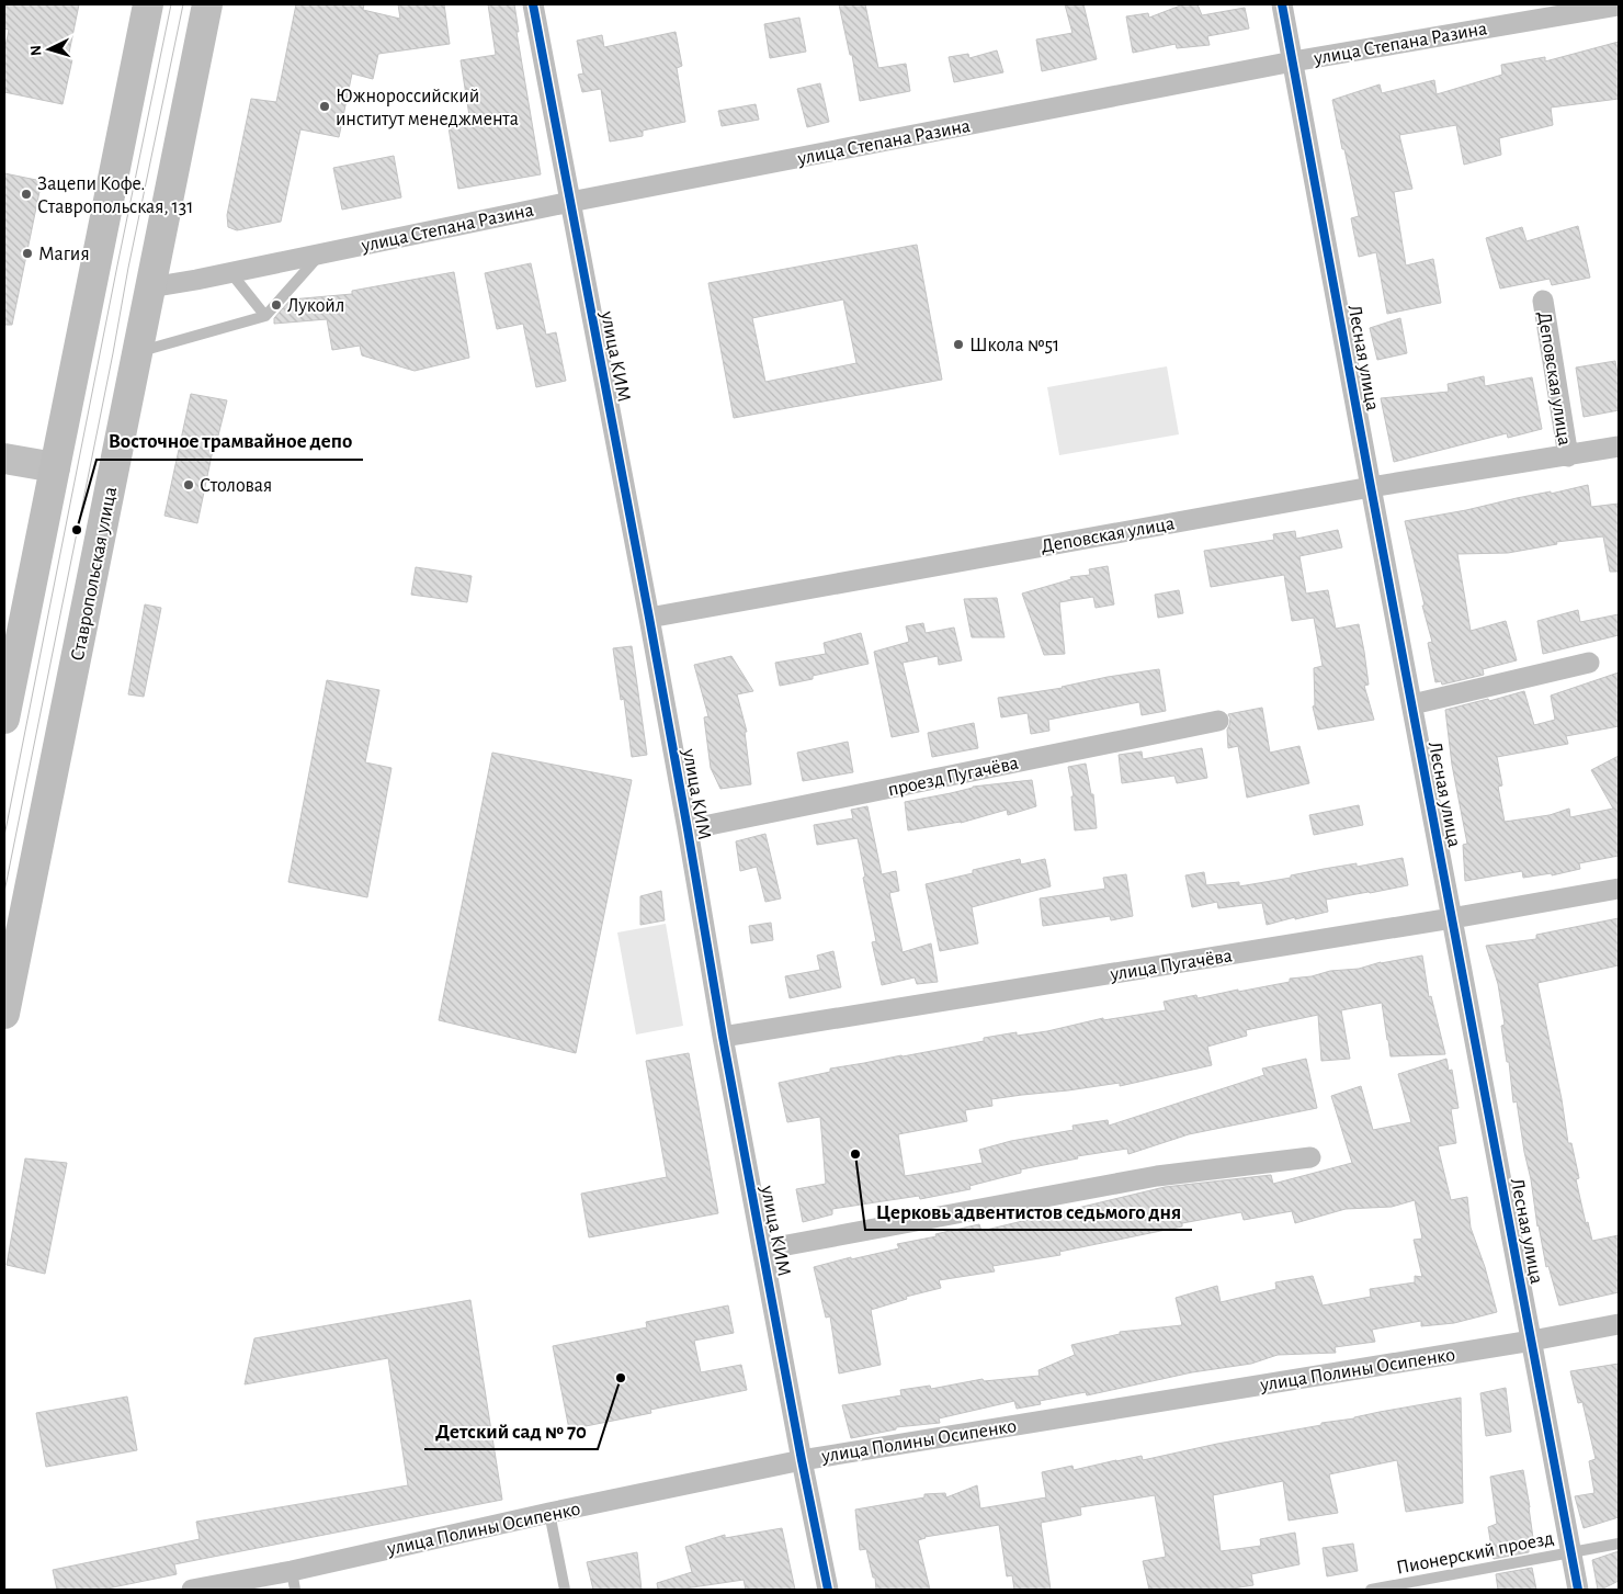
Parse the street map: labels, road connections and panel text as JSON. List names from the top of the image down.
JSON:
{
  "streets": {
    "main road": ["Ставропольская улица"],
    "street": [
      "улица Степана Разина",
      "улица КИМ",
      "Лесная улица",
      "Деповская улица",
      "проезд Пугачёва",
      "улица Пугачёва",
      "улица Полины Осипенко"
    ],
    "lane": ["Пионерский проезд"]
  },
  "crossings": [
    ["улица Степана Разина", "улица КИМ"],
    ["улица Степана Разина", "Лесная улица"],
    ["улица Степана Разина", "Ставропольская улица"],
    ["улица КИМ", "Деповская улица"],
    ["улица КИМ", "проезд Пугачёва"],
    ["улица КИМ", "улица Пугачёва"],
    ["улица КИМ", "улица Полины Осипенко"],
    ["Лесная улица", "Деповская улица"],
    ["Лесная улица", "улица Пугачёва"],
    ["Лесная улица", "улица Полины Осипенко"],
    ["Лесная улица", "Пионерский проезд"]
  ],
  "places": [
    "Южнороссийский институт менеджмента",
    "Зацепи Кофе. Ставропольская, 131",
    "Магия",
    "Лукойл",
    "Школа №51",
    "Столовая",
    "Восточное трамвайное депо",
    "Церковь адвентистов седьмого дня",
    "Детский сад № 70"
  ],
  "north": "left"
}
